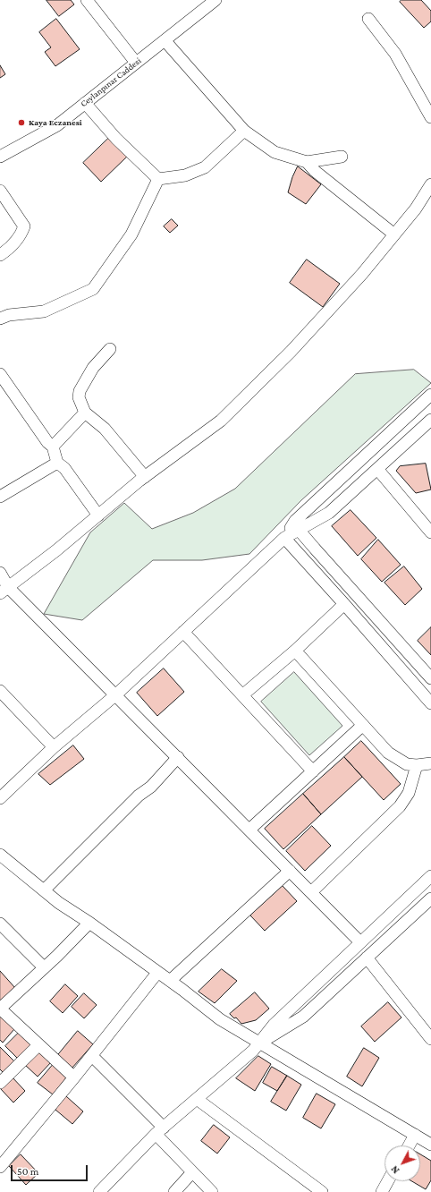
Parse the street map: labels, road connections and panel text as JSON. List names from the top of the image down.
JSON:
{
  "streets": {
    "street": ["Ceylanpınar Caddesi"]
  },
  "places": ["Kaya Eczanesi"],
  "scale_bar": "50 m",
  "north": "bottom left"
}
